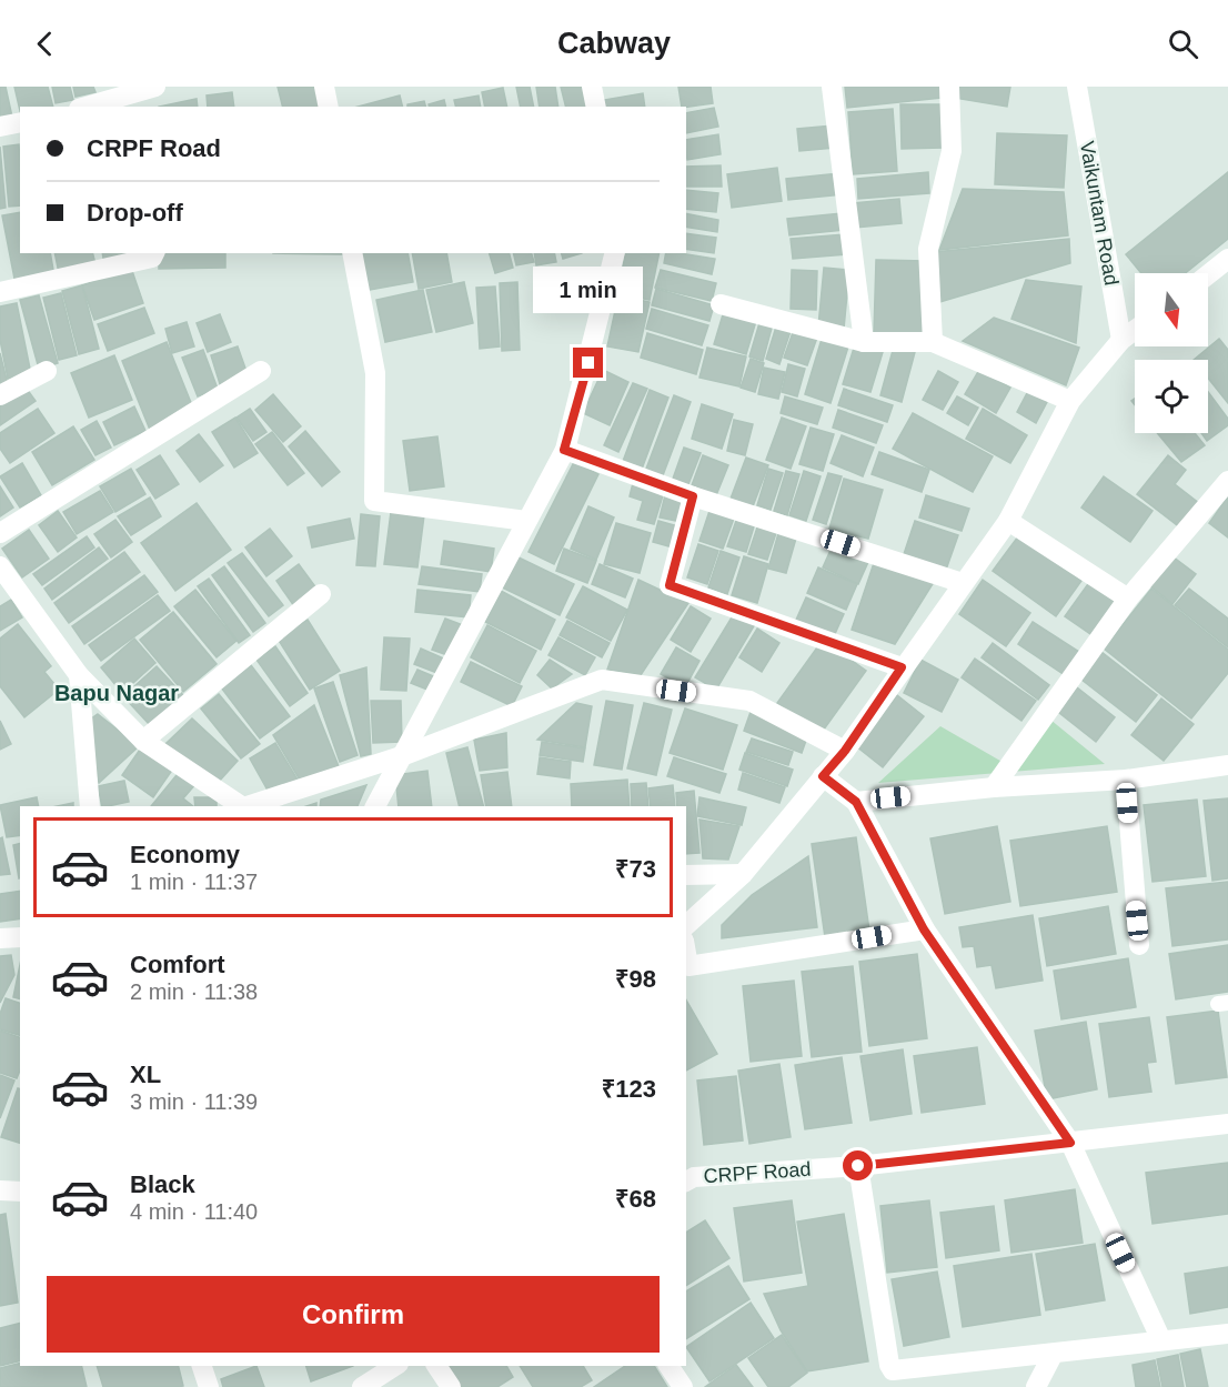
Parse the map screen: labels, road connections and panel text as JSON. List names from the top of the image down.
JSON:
{
  "streets": {
    "street": ["Vaikuntam Road", "CRPF Road"]
  },
  "districts": ["Bapu Nagar"],
  "north": "bottom",
  "page": {
    "header": "Cabway",
    "banner": ["CRPF Road", "Drop-off"],
    "bubble": "1 min",
    "list": [
      {
        "name": "Economy",
        "note": "1 min · 11:37",
        "value": "₹73"
      },
      {
        "name": "Comfort",
        "note": "2 min · 11:38",
        "value": "₹98"
      },
      {
        "name": "XL",
        "note": "3 min · 11:39",
        "value": "₹123"
      },
      {
        "name": "Black",
        "note": "4 min · 11:40",
        "value": "₹68"
      }
    ],
    "buttons": "Confirm"
  }
}
